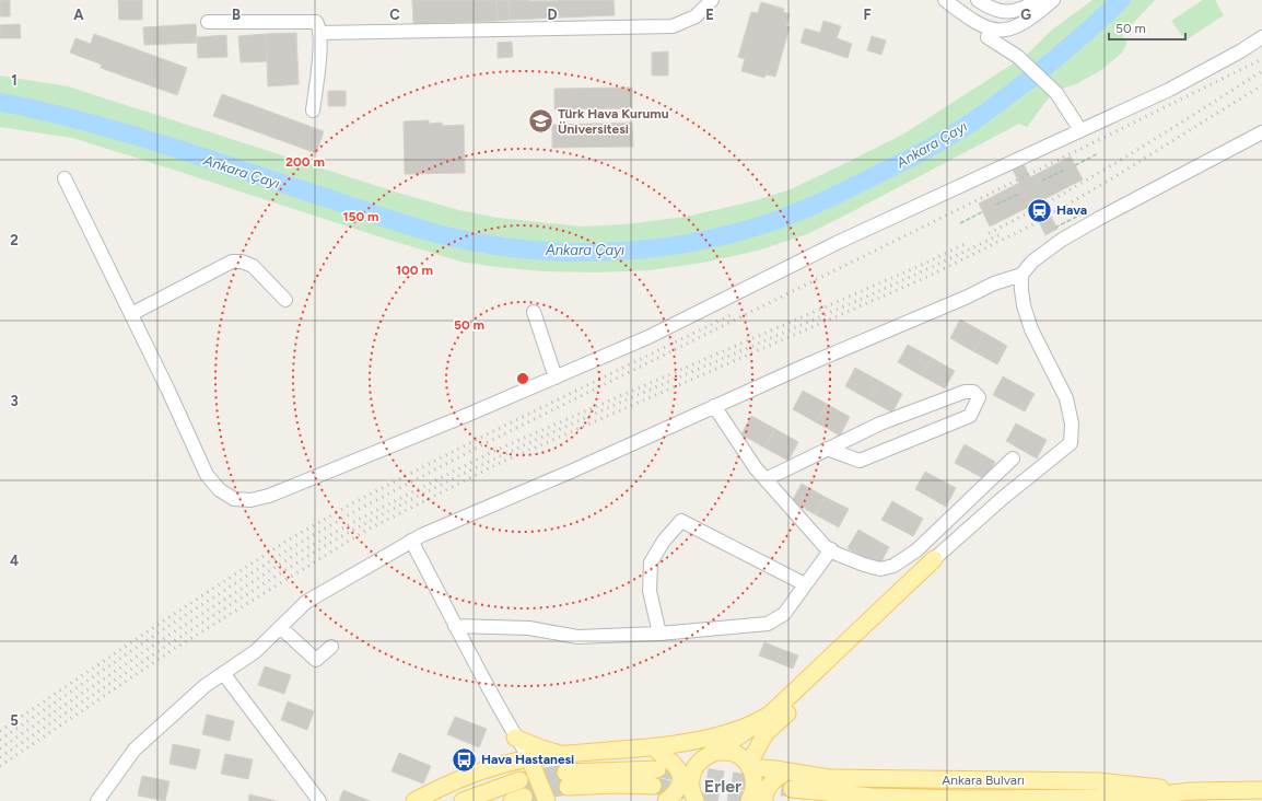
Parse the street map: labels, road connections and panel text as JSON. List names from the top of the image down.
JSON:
{
  "streets": {
    "main road": ["Ankara Bulvarı"]
  },
  "districts": ["Erler"],
  "water": ["Ankara Çayı"],
  "places": {
    "school or university": ["Türk Hava Kurumu Üniversitesi"],
    "station": ["Hava"],
    "bus stop": ["Hava Hastanesi"]
  },
  "scale_bar": "50 m",
  "grid": {
    "columns": [
      "A",
      "B",
      "C",
      "D",
      "E",
      "F",
      "G"
    ],
    "rows": [
      "1",
      "2",
      "3",
      "4",
      "5"
    ]
  },
  "rings": [
    "200 m",
    "150 m",
    "100 m",
    "50 m"
  ]
}
